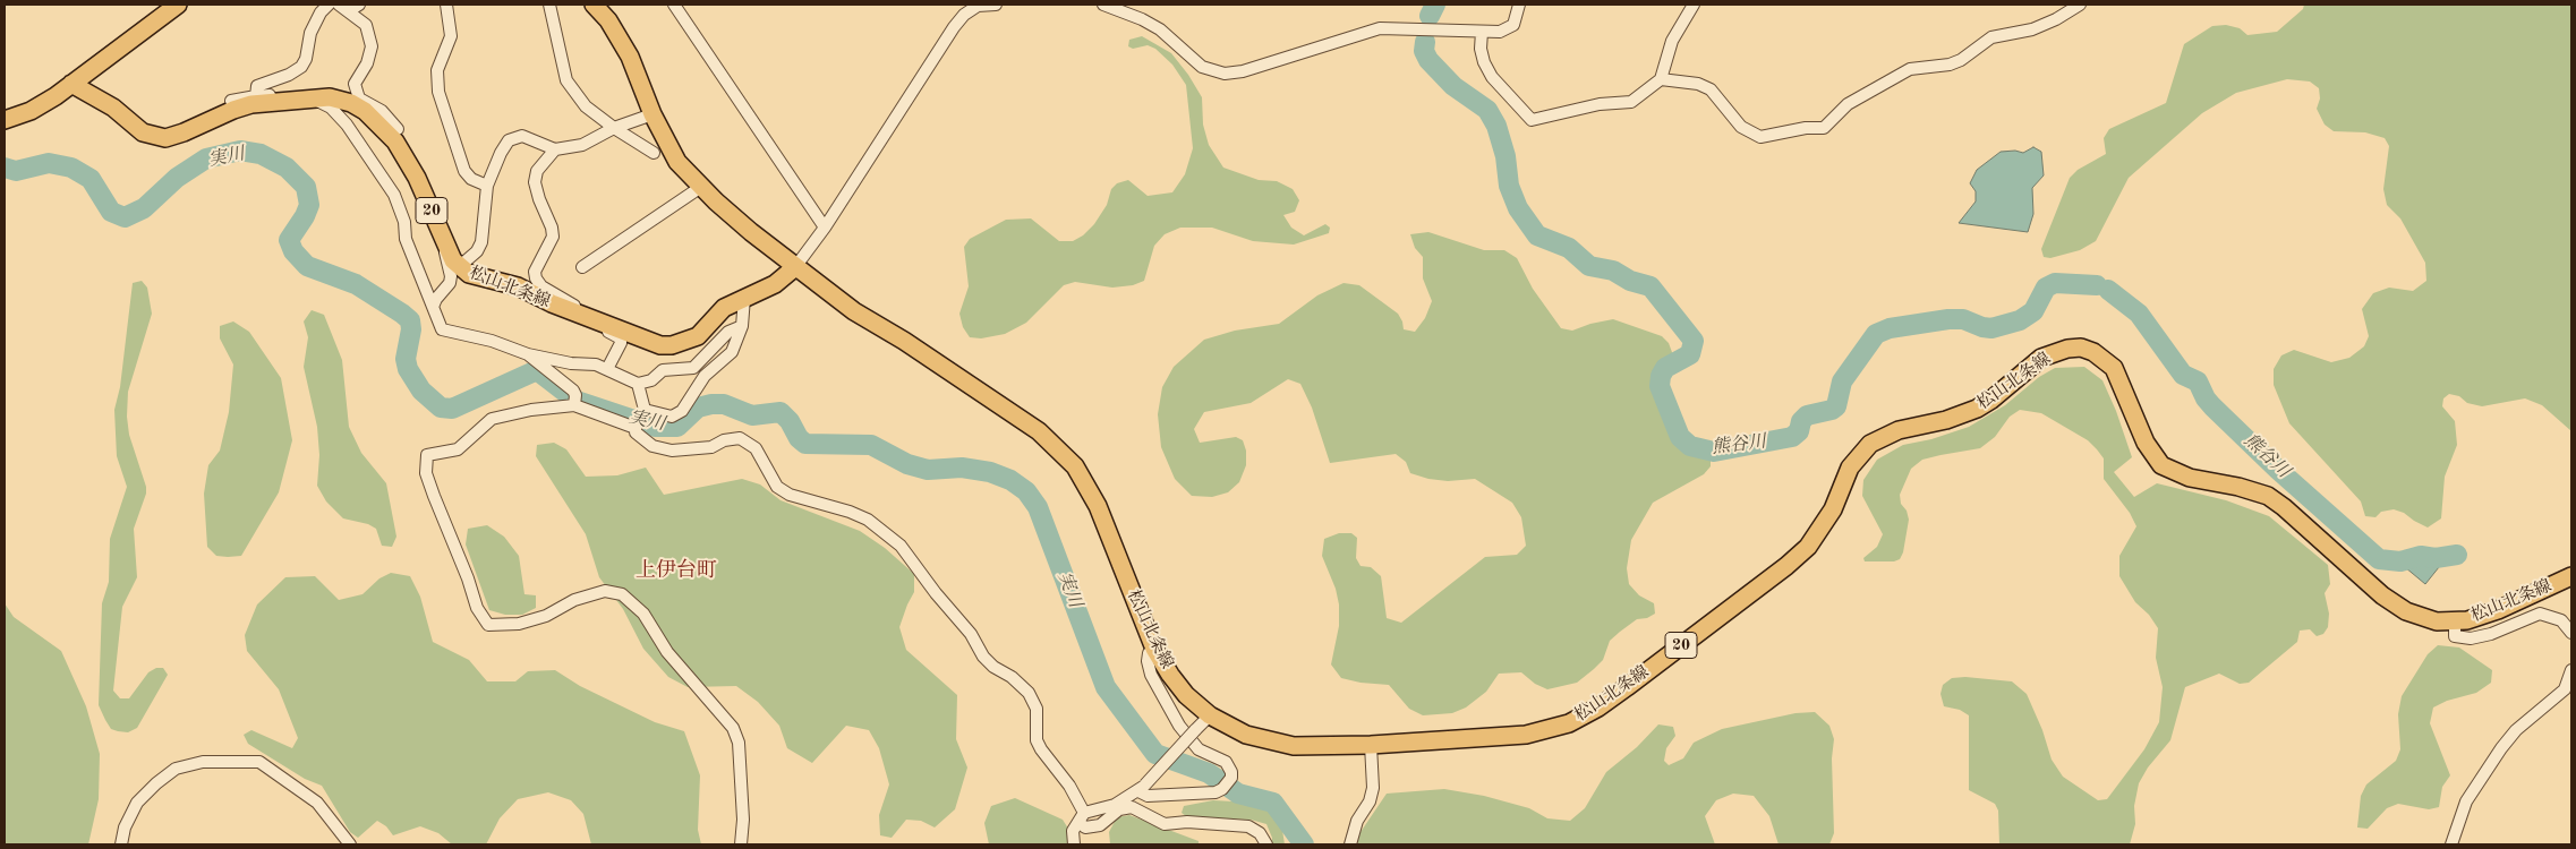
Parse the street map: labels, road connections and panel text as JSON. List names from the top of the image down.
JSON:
{
  "streets": {
    "main road": ["20", "松山北条線"]
  },
  "districts": ["上伊台町"],
  "water": ["実川", "熊谷川"]
}
